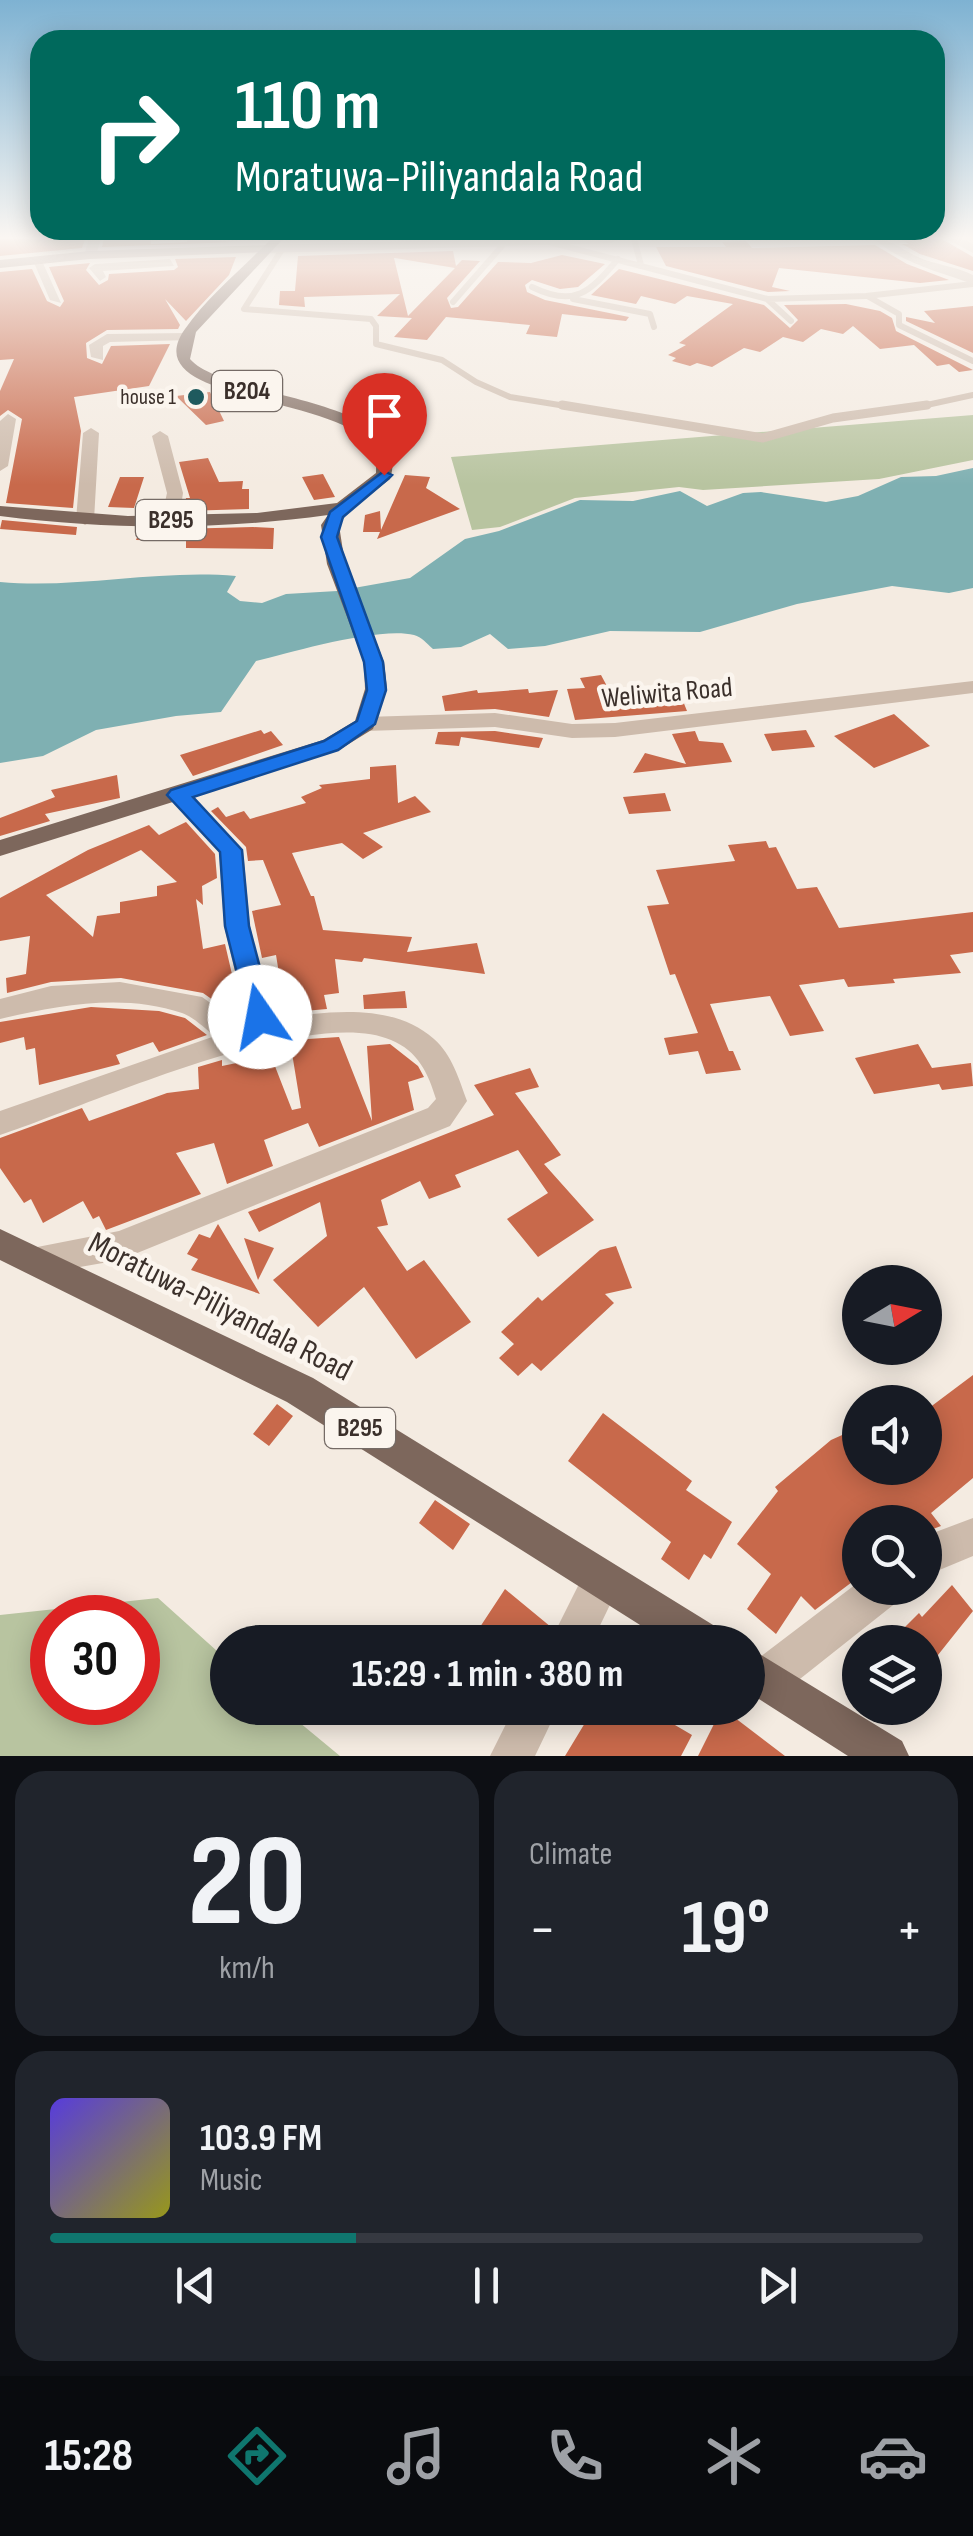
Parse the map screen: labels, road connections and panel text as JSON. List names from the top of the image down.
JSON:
{
  "streets": {
    "main road": ["B204", "B295", "Moratuwa-Piliyandala Road"],
    "street": ["Weliwita Road"]
  },
  "crossings": [
    ["B204", "B295"]
  ],
  "places": ["house 1"],
  "north": "right",
  "page": {
    "turn": ["110 m", "Moratuwa-Piliyandala Road"],
    "limit": "30",
    "trip": "15:29 · 1 min · 380 m",
    "tile": [
      ["20", "km/h"],
      "Climate"
    ],
    "heat": ["−", "19°", "+"],
    "song": ["103.9 FM", "Music"],
    "tabs": "15:28"
  }
}
